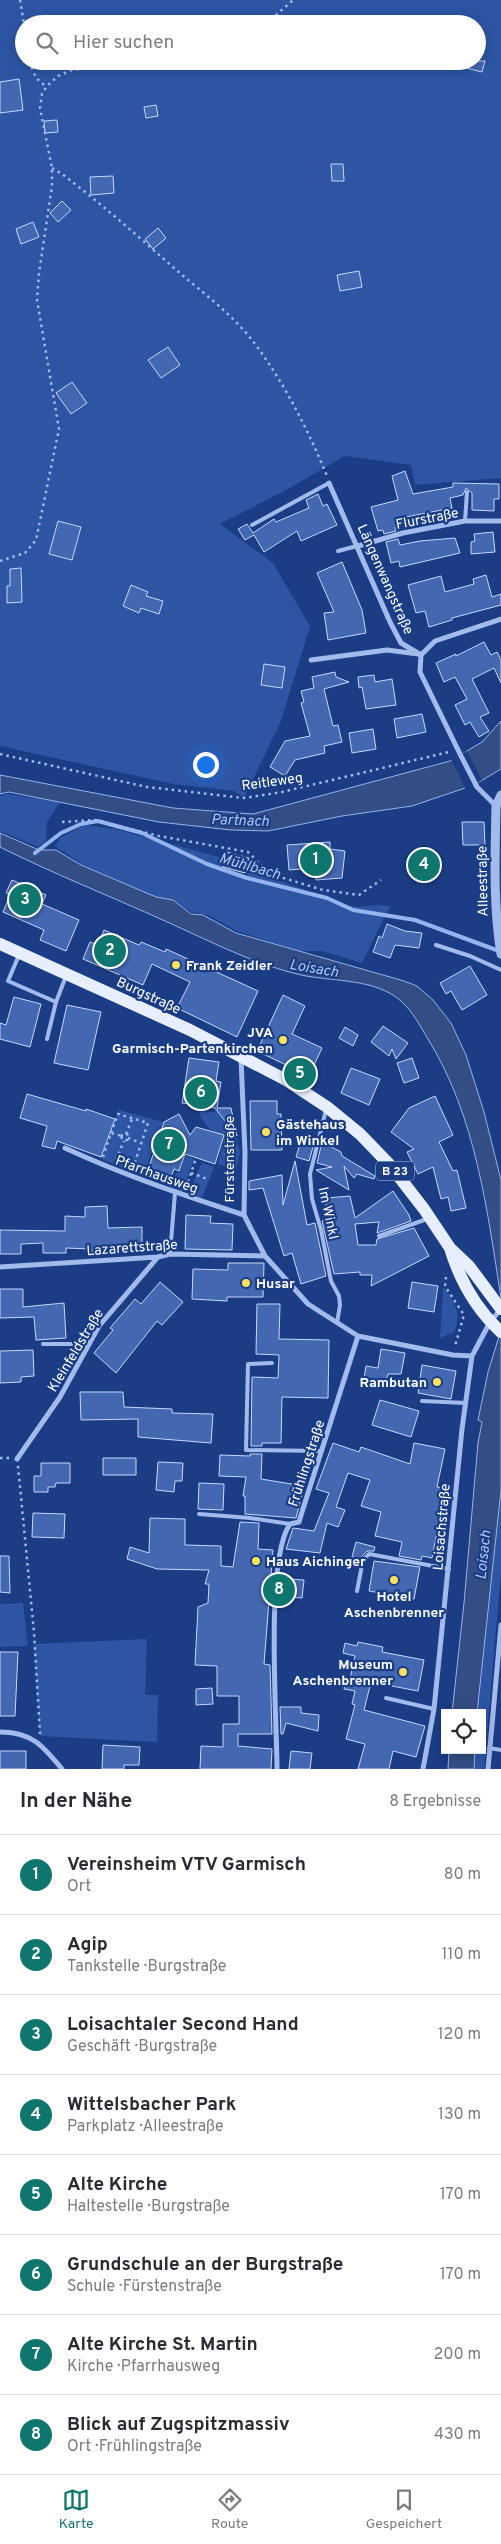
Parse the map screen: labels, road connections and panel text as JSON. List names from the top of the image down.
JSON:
{
  "streets": {
    "main road": ["Burgstraße", "B 23"],
    "street": [
      "Flurstraße",
      "Längenwangstraße",
      "Alleestraße",
      "Fürstenstraße",
      "Pfarrhausweg",
      "Lazarettstraße",
      "Kleinfeldstraße",
      "Frühlingstraße",
      "Loisachstraße"
    ],
    "lane": ["Im Winkl"],
    "path": ["Reitleweg"]
  },
  "crossings": [
    ["Flurstraße", "Längenwangstraße"],
    ["Burgstraße", "Fürstenstraße"],
    ["Burgstraße", "B 23"],
    ["Burgstraße", "Im Winkl"],
    ["Burgstraße", "Loisachstraße"],
    ["Fürstenstraße", "Pfarrhausweg"],
    ["Fürstenstraße", "Im Winkl"],
    ["Fürstenstraße", "Lazarettstraße"],
    ["Fürstenstraße", "Frühlingstraße"],
    ["Fürstenstraße", "Loisachstraße"],
    ["B 23", "Loisachstraße"],
    ["Lazarettstraße", "Kleinfeldstraße"]
  ],
  "water": ["Partnach", "Mühlbach", "Loisach"],
  "places": [
    "Frank Zeidler",
    "JVA Garmisch-Partenkirchen",
    "Gästehaus im Winkel",
    "Husar",
    "Rambutan",
    "Haus Aichinger",
    "Hotel Aschenbrenner",
    "Museum Aschenbrenner"
  ],
  "page": {
    "search": "Hier suchen",
    "pins": [
      "1",
      "4",
      "3",
      "2",
      "5",
      "6",
      "7",
      "8"
    ],
    "heading": ["In der Nähe", "8 Ergebnisse"],
    "list": [
      {
        "mark": "1",
        "name": "Vereinsheim VTV Garmisch",
        "note": "Ort",
        "value": "80 m"
      },
      {
        "mark": "2",
        "name": "Agip",
        "note": "Tankstelle · Burgstraße",
        "value": "110 m"
      },
      {
        "mark": "3",
        "name": "Loisachtaler Second Hand",
        "note": "Geschäft · Burgstraße",
        "value": "120 m"
      },
      {
        "mark": "4",
        "name": "Wittelsbacher Park",
        "note": "Parkplatz · Alleestraße",
        "value": "130 m"
      },
      {
        "mark": "5",
        "name": "Alte Kirche",
        "note": "Haltestelle · Burgstraße",
        "value": "170 m"
      },
      {
        "mark": "6",
        "name": "Grundschule an der Burgstraße",
        "note": "Schule · Fürstenstraße",
        "value": "170 m"
      },
      {
        "mark": "7",
        "name": "Alte Kirche St. Martin",
        "note": "Kirche · Pfarrhausweg",
        "value": "200 m"
      },
      {
        "mark": "8",
        "name": "Blick auf Zugspitzmassiv",
        "note": "Ort · Frühlingstraße",
        "value": "430 m"
      }
    ],
    "nav": ["Karte", "Route", "Gespeichert"]
  }
}
